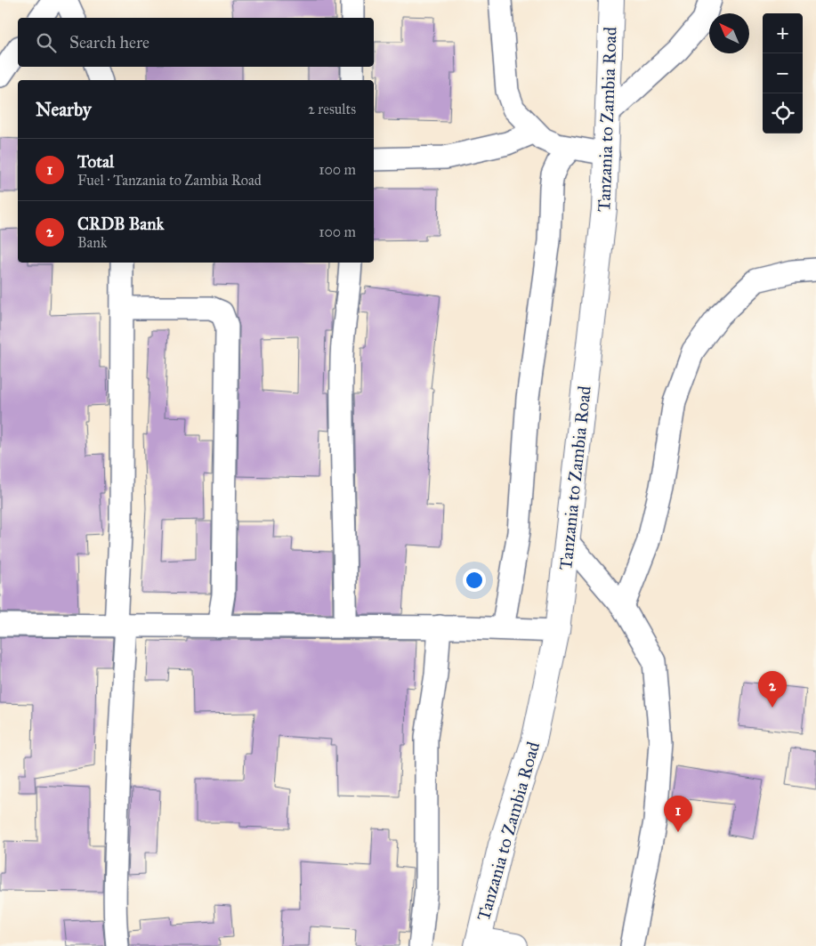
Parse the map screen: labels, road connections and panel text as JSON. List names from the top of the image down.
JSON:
{
  "streets": {
    "main road": ["Tanzania to Zambia Road"]
  },
  "north": "top left",
  "page": {
    "map_buttons": ["+", "−"],
    "search": "Search here",
    "heading": ["Nearby", "2 results"],
    "list": [
      {
        "mark": "1",
        "name": "Total",
        "note": "Fuel · Tanzania to Zambia Road",
        "value": "100 m"
      },
      {
        "mark": "2",
        "name": "CRDB Bank",
        "note": "Bank",
        "value": "100 m"
      }
    ],
    "pins": ["2", "1"]
  }
}
